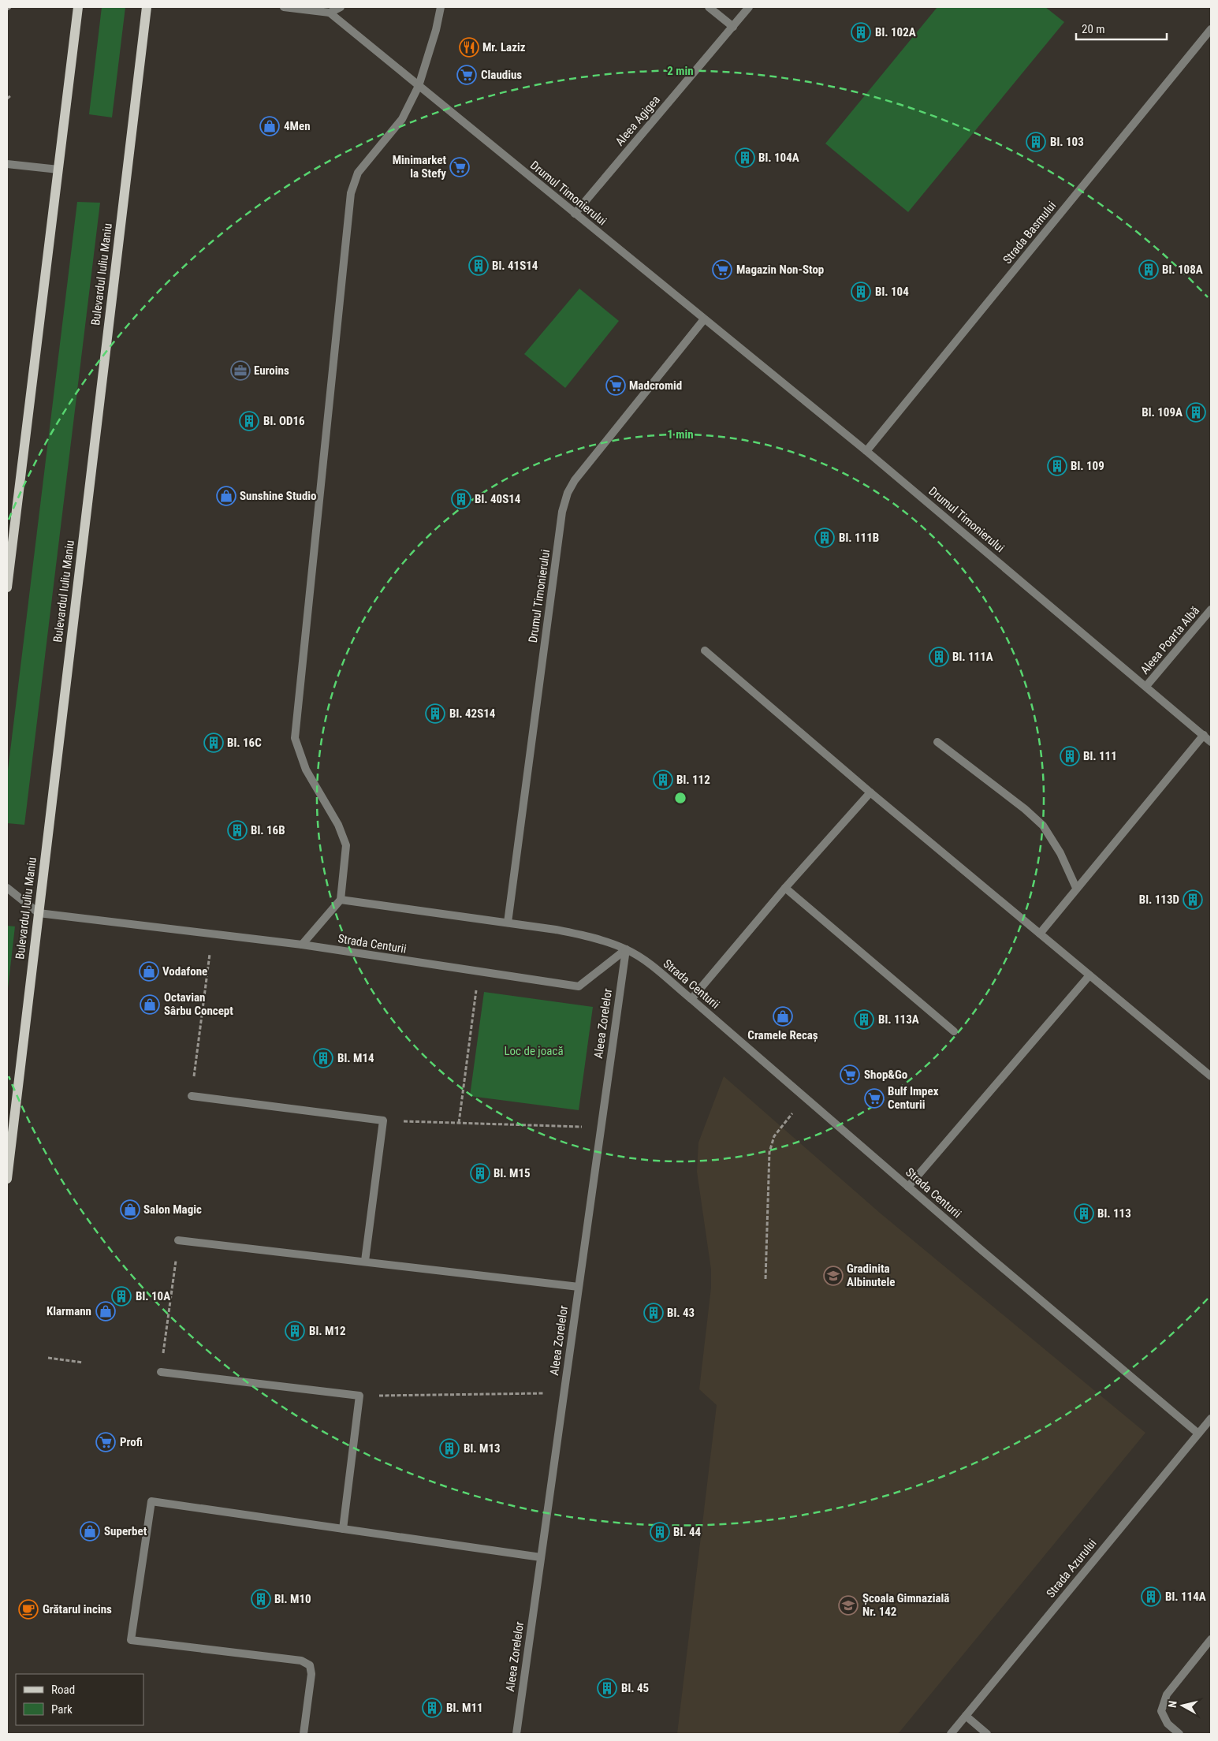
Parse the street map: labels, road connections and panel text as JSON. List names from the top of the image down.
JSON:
{
  "streets": {
    "main road": ["Bulevardul Iuliu Maniu"],
    "street": [
      "Aleea Agigea",
      "Drumul Timonierului",
      "Strada Basmului",
      "Aleea Poarta Albă",
      "Strada Centurii",
      "Aleea Zorelelor",
      "Strada Azurului"
    ]
  },
  "crossings": [
    ["Aleea Agigea", "Drumul Timonierului"],
    ["Drumul Timonierului", "Strada Basmului"],
    ["Drumul Timonierului", "Aleea Poarta Albă"],
    ["Bulevardul Iuliu Maniu", "Strada Centurii"],
    ["Strada Centurii", "Aleea Zorelelor"],
    ["Strada Centurii", "Strada Azurului"]
  ],
  "parks": ["Loc de joacă"],
  "places": {
    "building": [
      "Bl. 102A",
      "Bl. 103",
      "Bl. 104A",
      "Bl. 41S14",
      "Bl. 108A",
      "Bl. 104",
      "Bl. 109A",
      "Bl. OD16",
      "Bl. 109",
      "Bl. 40S14",
      "Bl. 111B",
      "Bl. 111A",
      "Bl. 42S14",
      "Bl. 16C",
      "Bl. 111",
      "Bl. 112",
      "Bl. 16B",
      "Bl. 113D",
      "Bl. 113A",
      "Bl. M14",
      "Bl. M15",
      "Bl. 113",
      "Bl. 10A",
      "Bl. 43",
      "Bl. M12",
      "Bl. M13",
      "Bl. 44",
      "Bl. 114A",
      "Bl. M10",
      "Bl. 45",
      "Bl. M11"
    ],
    "restaurant": ["Mr. Laziz"],
    "supermarket": [
      "Claudius",
      "Minimarket la Stefy",
      "Magazin Non-Stop",
      "Madcromid",
      "Shop&Go",
      "Bulf Impex Centurii",
      "Profi"
    ],
    "shop": [
      "4Men",
      "Sunshine Studio",
      "Vodafone",
      "Octavian Sârbu Concept",
      "Cramele Recaș",
      "Salon Magic",
      "Klarmann",
      "Superbet"
    ],
    "office": ["Euroins"],
    "school or university": ["Gradinita Albinutele", "Școala Gimnazială Nr. 142"],
    "cafe": ["Grătarul incins"]
  },
  "legend": ["Road", "Park"],
  "scale_bar": "20 m",
  "north": "left",
  "rings": ["2 min", "1 min"]
}
